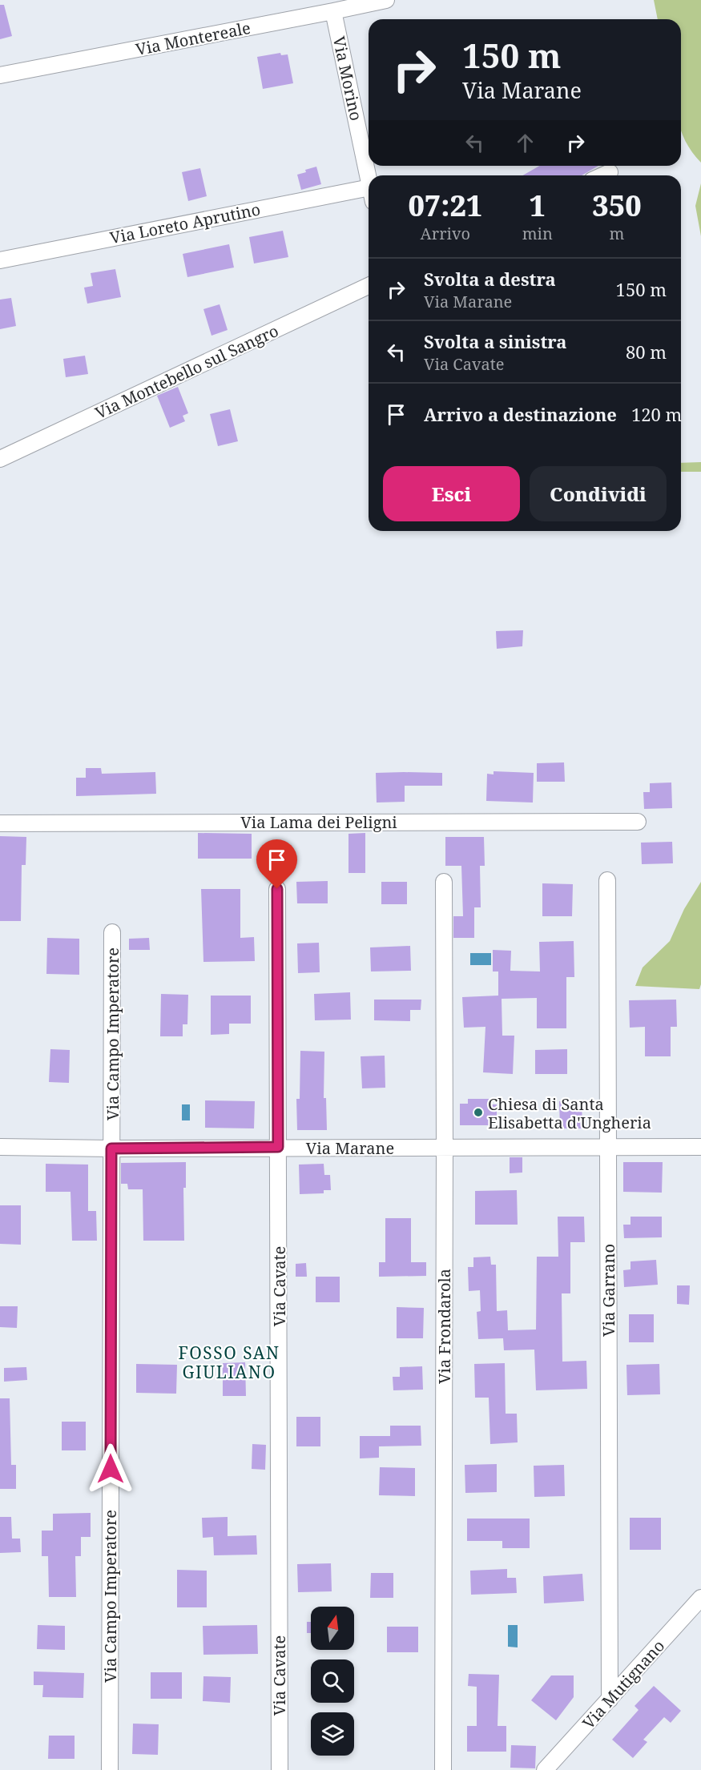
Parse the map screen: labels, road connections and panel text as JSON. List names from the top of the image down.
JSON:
{
  "streets": {
    "street": [
      "Via Montereale",
      "Via Morino",
      "Via Loreto Aprutino",
      "Via Montebello sul Sangro",
      "Via Lama dei Peligni",
      "Via Campo Imperatore",
      "Via Marane",
      "Via Cavate",
      "Via Garrano",
      "Via Frondarola",
      "Via Mutignano"
    ]
  },
  "crossings": [
    ["Via Montereale", "Via Morino"],
    ["Via Campo Imperatore", "Via Marane"],
    ["Via Marane", "Via Cavate"],
    ["Via Marane", "Via Garrano"],
    ["Via Marane", "Via Frondarola"],
    ["Via Garrano", "Via Mutignano"]
  ],
  "districts": ["FOSSO SAN GIULIANO"],
  "places": ["Chiesa di Santa Elisabetta d'Ungheria"],
  "north": "top",
  "page": {
    "turn": ["150 m", "Via Marane"],
    "eta": [
      "07:21",
      "Arrivo",
      "1",
      "min",
      "350",
      "m"
    ],
    "list": [
      {
        "name": "Svolta a destra",
        "note": "Via Marane",
        "value": "150 m"
      },
      {
        "name": "Svolta a sinistra",
        "note": "Via Cavate",
        "value": "80 m"
      },
      {
        "name": "Arrivo a destinazione",
        "value": "120 m"
      }
    ],
    "buttons": ["Esci", "Condividi"]
  }
}
